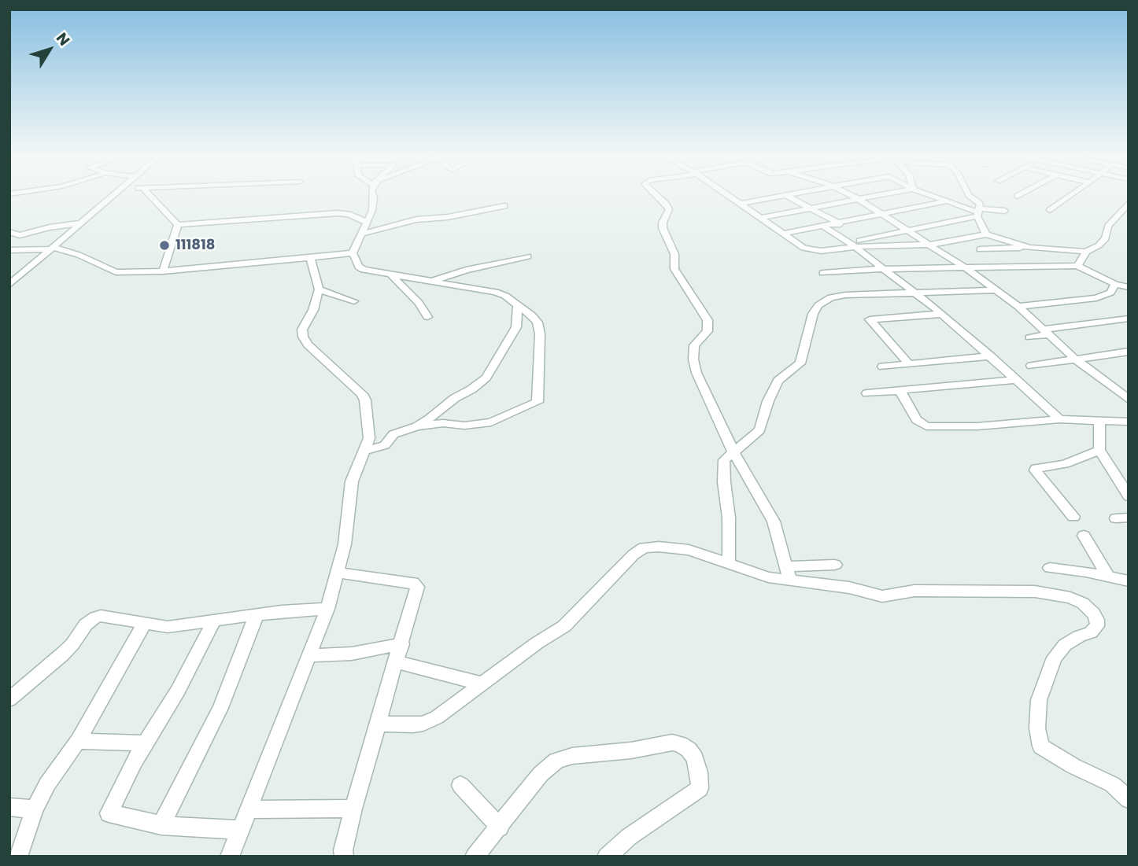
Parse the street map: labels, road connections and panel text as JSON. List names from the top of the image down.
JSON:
{
  "places": ["111818"],
  "north": "top right"
}
